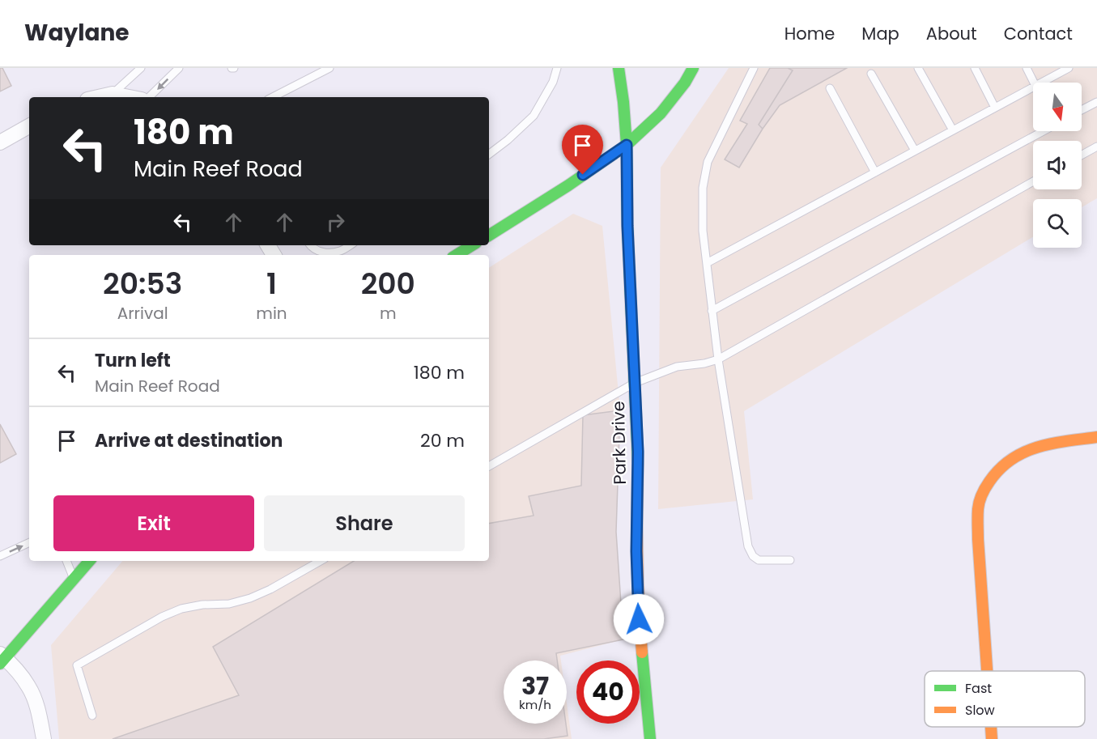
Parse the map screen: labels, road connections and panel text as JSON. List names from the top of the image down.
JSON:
{
  "streets": {
    "street": ["Park Drive"]
  },
  "legend": ["Fast", "Slow"],
  "north": "bottom",
  "page": {
    "header": "Waylane",
    "nav": [
      "Home",
      "Map",
      "About",
      "Contact"
    ],
    "turn": ["180 m", "Main Reef Road"],
    "eta": [
      "20:53",
      "Arrival",
      "1",
      "min",
      "200",
      "m"
    ],
    "list": [
      {
        "name": "Turn left",
        "note": "Main Reef Road",
        "value": "180 m"
      },
      {
        "name": "Arrive at destination",
        "value": "20 m"
      }
    ],
    "buttons": ["Exit", "Share"],
    "speed": "37 km/h",
    "limit": "40"
  }
}
